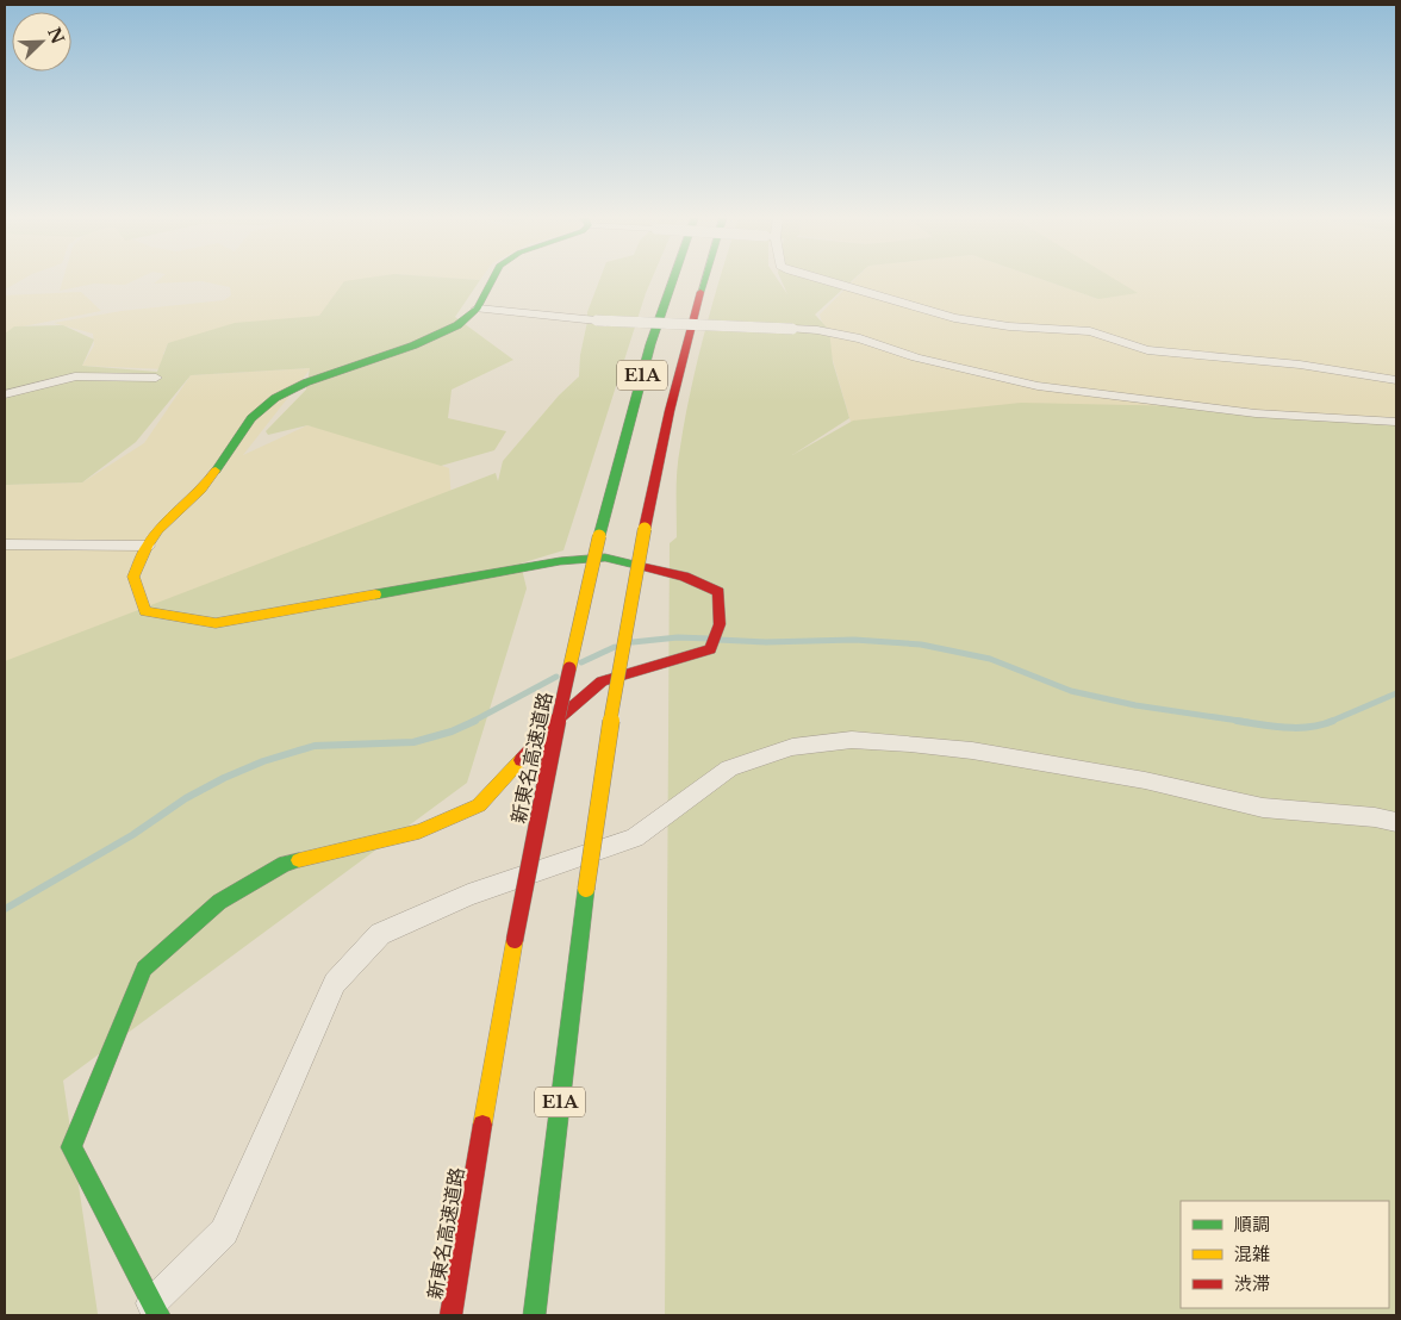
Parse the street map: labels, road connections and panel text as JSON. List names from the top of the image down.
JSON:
{
  "streets": {
    "main road": ["E1A", "新東名高速道路"]
  },
  "legend": ["順調", "混雑", "渋滞"],
  "north": "top right"
}
